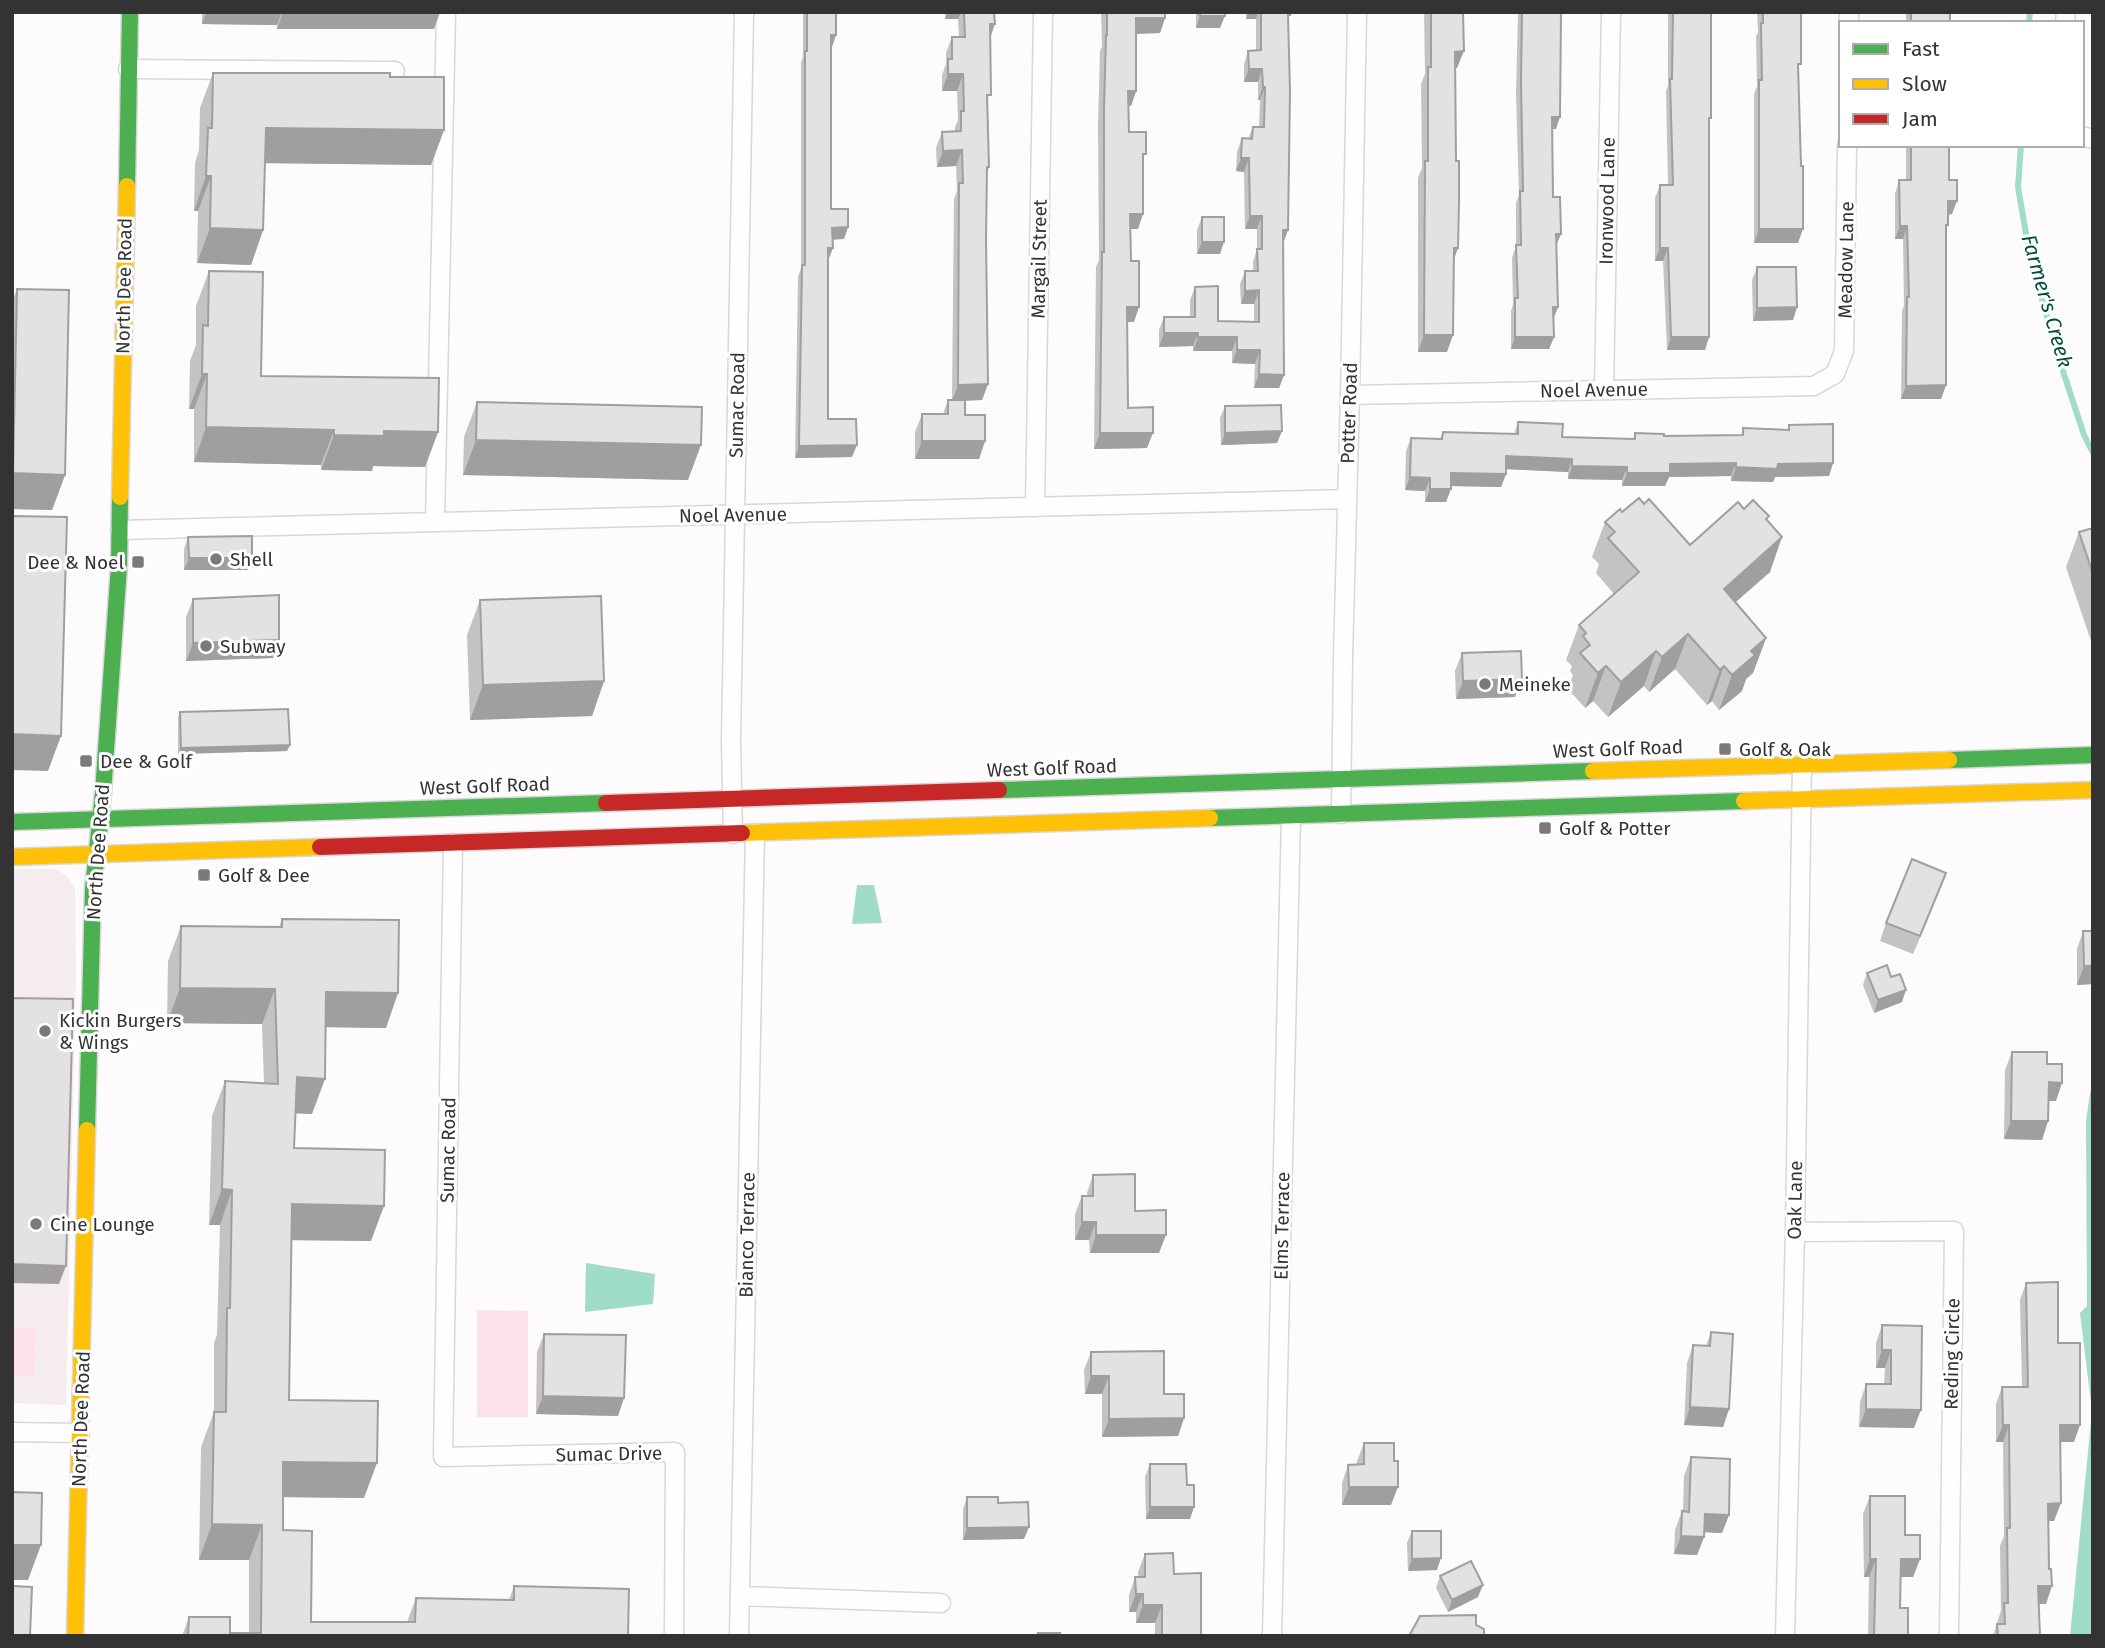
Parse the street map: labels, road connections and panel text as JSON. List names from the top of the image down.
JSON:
{
  "streets": {
    "main road": ["North Dee Road", "West Golf Road"],
    "street": [
      "Ironwood Lane",
      "Margail Street",
      "Meadow Lane",
      "Noel Avenue",
      "Sumac Road",
      "Potter Road",
      "Oak Lane",
      "Elms Terrace",
      "Bianco Terrace",
      "Reding Circle",
      "Sumac Drive"
    ]
  },
  "crossings": [
    ["Ironwood Lane", "Noel Avenue"],
    ["Margail Street", "Noel Avenue"],
    ["Meadow Lane", "Noel Avenue"],
    ["North Dee Road", "Noel Avenue"],
    ["North Dee Road", "West Golf Road"],
    ["Noel Avenue", "Sumac Road"],
    ["Noel Avenue", "Potter Road"],
    ["Sumac Road", "West Golf Road"],
    ["Sumac Road", "Sumac Drive"],
    ["Potter Road", "West Golf Road"],
    ["West Golf Road", "Oak Lane"],
    ["Oak Lane", "Reding Circle"]
  ],
  "water": ["Farmer's Creek"],
  "places": {
    "other": [
      "Shell",
      "Subway",
      "Meineke",
      "Kickin Burgers & Wings",
      "Cine Lounge"
    ],
    "transit": [
      "Dee & Noel",
      "Golf & Oak",
      "Dee & Golf",
      "Golf & Potter",
      "Golf & Dee"
    ]
  },
  "legend": ["Fast", "Slow", "Jam"]
}
